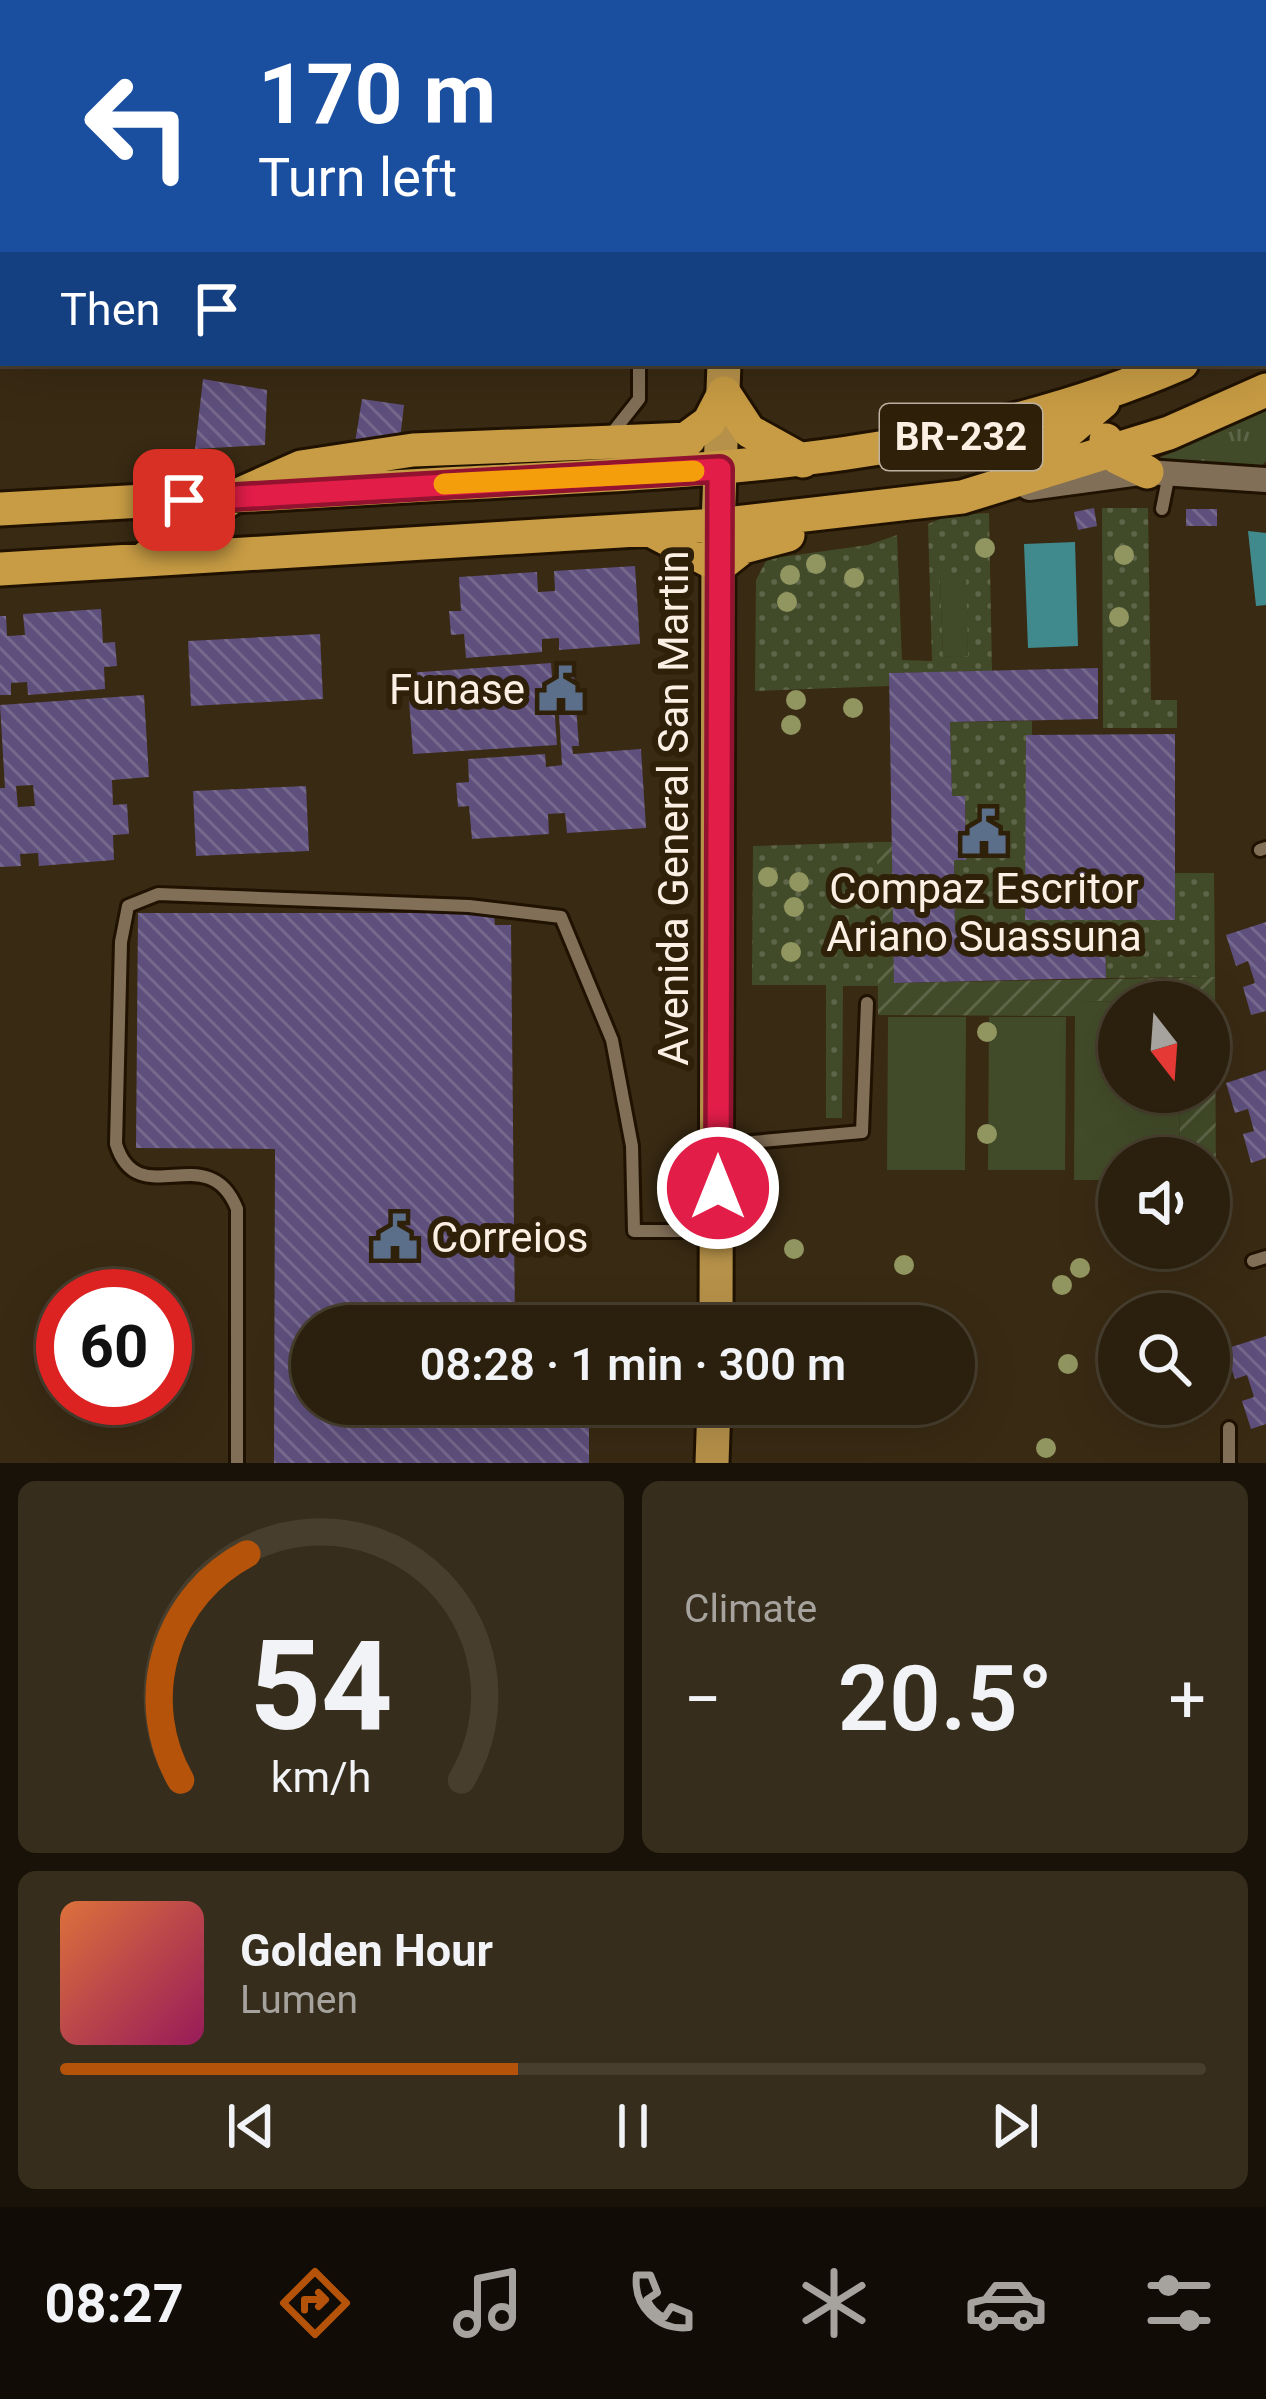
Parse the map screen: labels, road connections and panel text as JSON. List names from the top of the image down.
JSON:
{
  "streets": {
    "highway": ["BR-232"],
    "main road": ["Avenida General San Martin"]
  },
  "crossings": [
    ["BR-232", "Avenida General San Martin"]
  ],
  "places": {
    "public building": ["Funase", "Compaz Escritor Ariano Suassuna", "Correios"]
  },
  "north": "bottom",
  "page": {
    "turn": ["170 m", "Turn left"],
    "then": "Then",
    "limit": "60",
    "trip": "08:28 · 1 min · 300 m",
    "tile": "Climate",
    "heat": ["−", "20.5°", "+"],
    "song": ["Golden Hour", "Lumen"],
    "tabs": "08:27",
    "gauge": ["54", "km/h"]
  }
}
